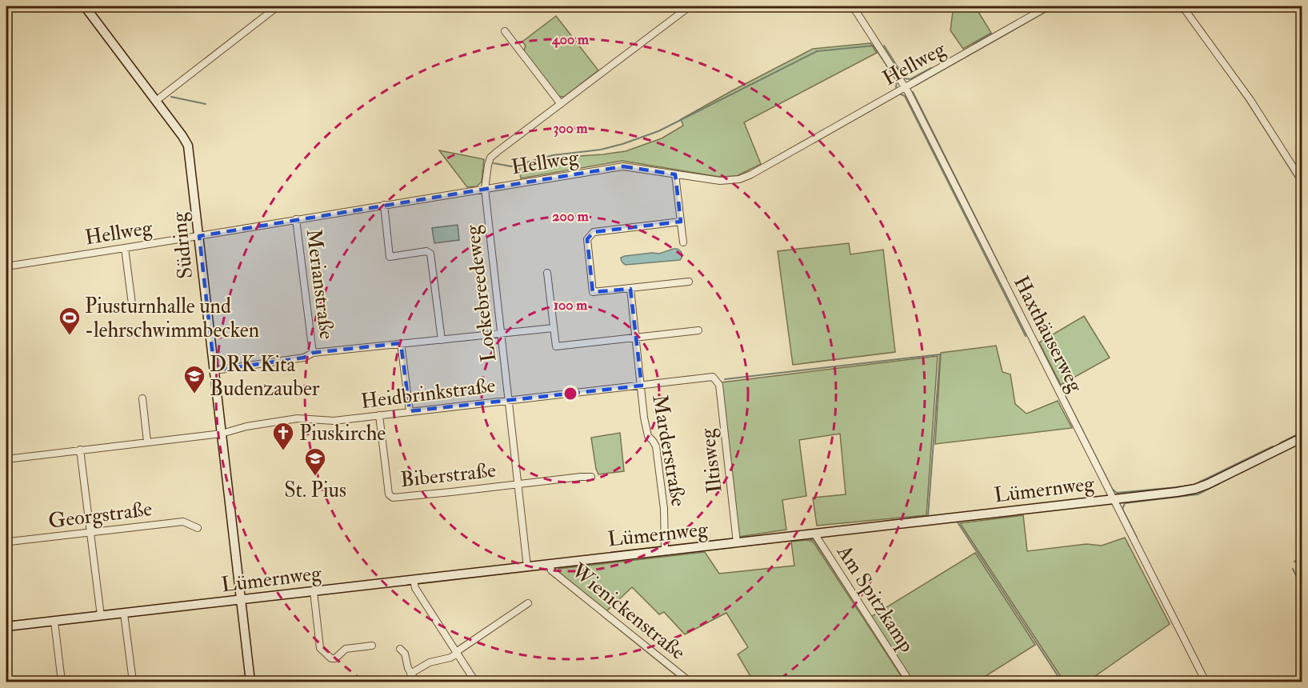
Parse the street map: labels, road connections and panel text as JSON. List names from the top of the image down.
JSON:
{
  "streets": {
    "street": [
      "Hellweg",
      "Südring",
      "Merianstraße",
      "Lockebreedeweg",
      "Haxthäuserweg",
      "Heidbrinkstraße",
      "Marderstraße",
      "Iltisweg",
      "Biberstraße",
      "Lümernweg",
      "Georgstraße",
      "Am Spitzkamp",
      "Wienickenstraße"
    ]
  },
  "crossings": [
    ["Hellweg", "Südring"],
    ["Hellweg", "Merianstraße"],
    ["Hellweg", "Lockebreedeweg"],
    ["Hellweg", "Haxthäuserweg"],
    ["Südring", "Heidbrinkstraße"],
    ["Südring", "Lümernweg"],
    ["Lockebreedeweg", "Heidbrinkstraße"],
    ["Lockebreedeweg", "Biberstraße"],
    ["Lockebreedeweg", "Lümernweg"],
    ["Haxthäuserweg", "Lümernweg"],
    ["Heidbrinkstraße", "Marderstraße"],
    ["Heidbrinkstraße", "Iltisweg"],
    ["Heidbrinkstraße", "Biberstraße"],
    ["Marderstraße", "Lümernweg"],
    ["Iltisweg", "Lümernweg"],
    ["Lümernweg", "Am Spitzkamp"],
    ["Lümernweg", "Wienickenstraße"]
  ],
  "places": {
    "sports": ["Piusturnhalle und -lehrschwimmbecken"],
    "school or university": ["DRK Kita Budenzauber", "St. Pius"],
    "church": ["Piuskirche"]
  },
  "rings": [
    "400 m",
    "300 m",
    "200 m",
    "100 m"
  ]
}
